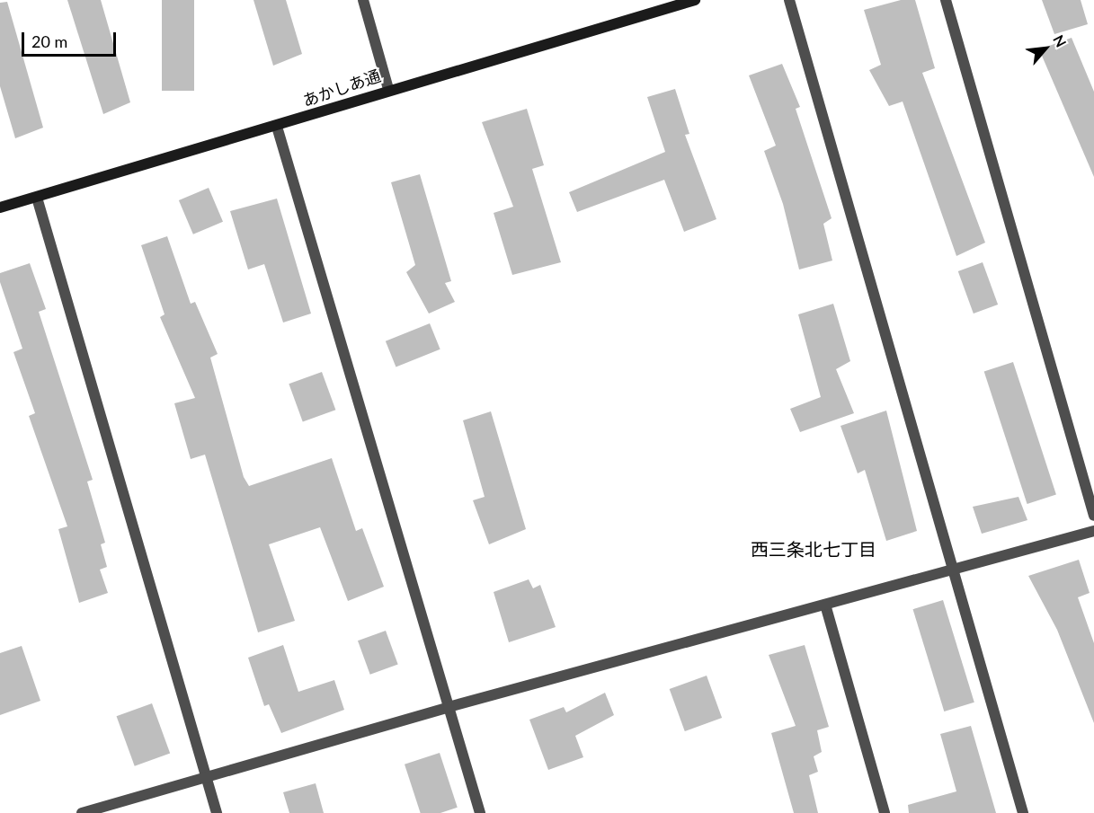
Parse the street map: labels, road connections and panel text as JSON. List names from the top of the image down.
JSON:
{
  "streets": {
    "street": ["あかしあ通"]
  },
  "districts": ["西三条北七丁目"],
  "scale_bar": "20 m",
  "north": "top right"
}
